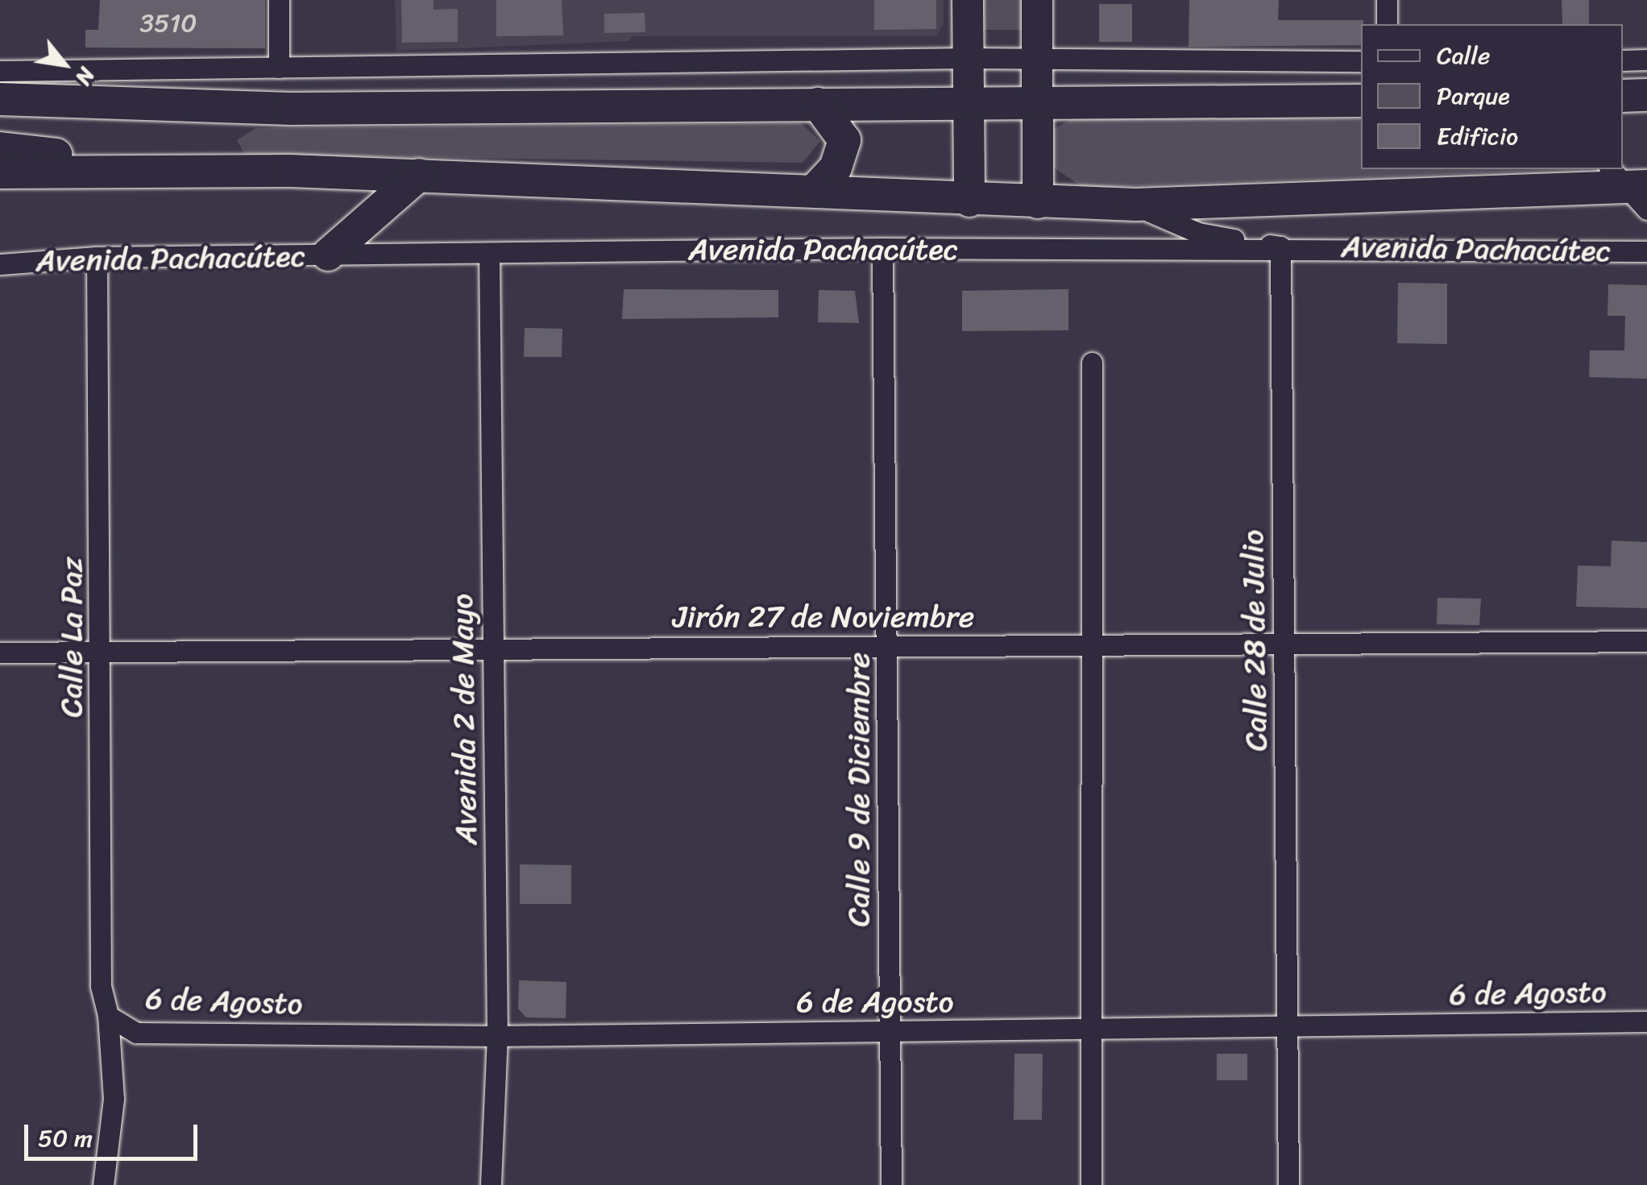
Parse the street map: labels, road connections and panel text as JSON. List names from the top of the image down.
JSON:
{
  "streets": {
    "main road": ["Avenida Pachacútec"],
    "street": [
      "Jirón 27 de Noviembre",
      "Calle La Paz",
      "Calle 28 de Julio",
      "Avenida 2 de Mayo",
      "Calle 9 de Diciembre",
      "6 de Agosto"
    ]
  },
  "crossings": [
    ["Avenida Pachacútec", "Calle La Paz"],
    ["Avenida Pachacútec", "Calle 28 de Julio"],
    ["Avenida Pachacútec", "Avenida 2 de Mayo"],
    ["Avenida Pachacútec", "Calle 9 de Diciembre"],
    ["Jirón 27 de Noviembre", "Calle La Paz"],
    ["Jirón 27 de Noviembre", "Calle 28 de Julio"],
    ["Jirón 27 de Noviembre", "Avenida 2 de Mayo"],
    ["Jirón 27 de Noviembre", "Calle 9 de Diciembre"],
    ["Calle La Paz", "6 de Agosto"],
    ["Calle 28 de Julio", "6 de Agosto"],
    ["Avenida 2 de Mayo", "6 de Agosto"],
    ["Calle 9 de Diciembre", "6 de Agosto"]
  ],
  "house_numbers": ["3510"],
  "legend": ["Calle", "Parque", "Edificio"],
  "scale_bar": "50 m",
  "north": "bottom right"
}
